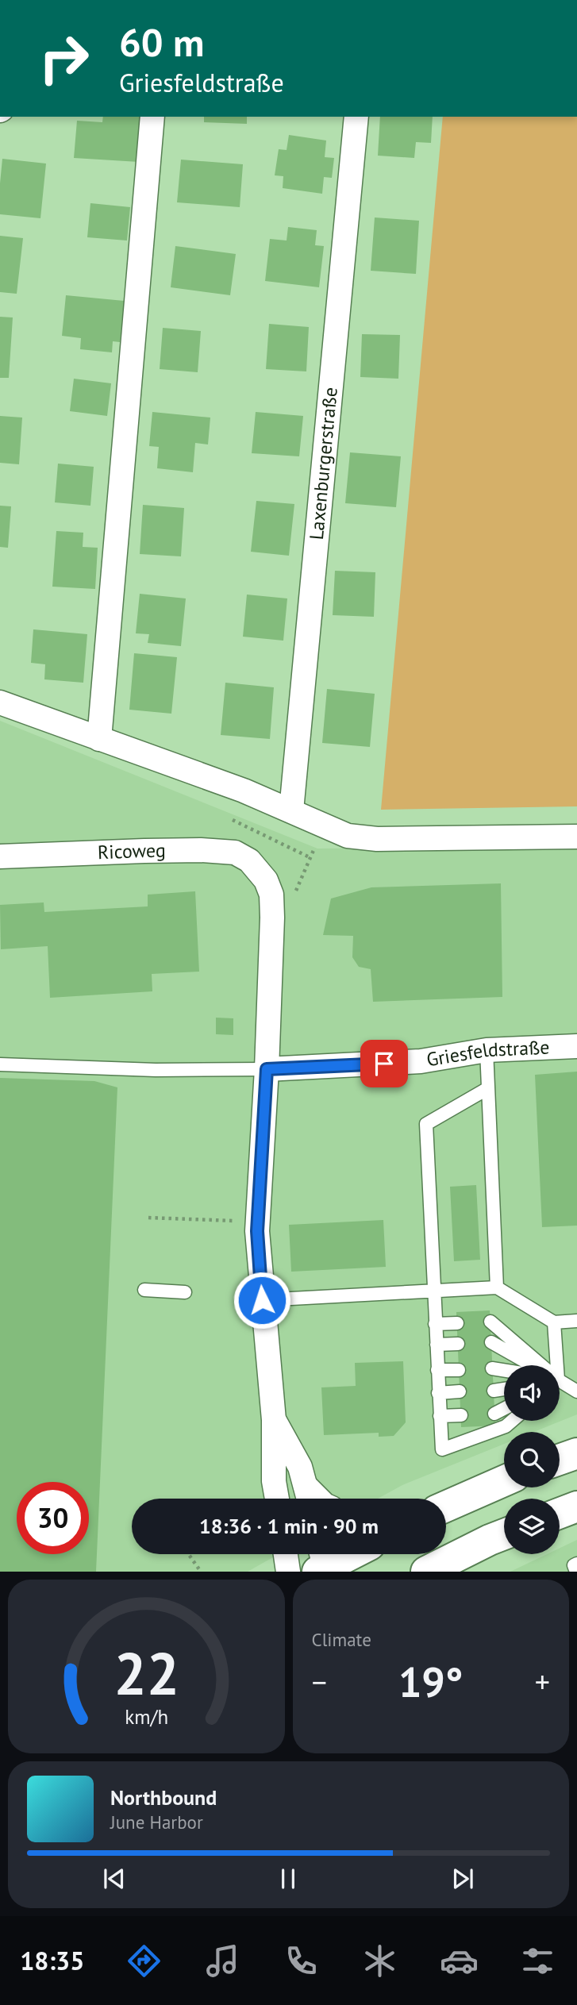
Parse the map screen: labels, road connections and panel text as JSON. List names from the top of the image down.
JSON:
{
  "streets": {
    "street": ["Laxenburgerstraße", "Ricoweg", "Griesfeldstraße"]
  },
  "page": {
    "turn": ["60 m", "Griesfeldstraße"],
    "limit": "30",
    "trip": "18:36 · 1 min · 90 m",
    "tile": "Climate",
    "heat": ["−", "19°", "+"],
    "song": ["Northbound", "June Harbor"],
    "tabs": "18:35",
    "gauge": ["22", "km/h"]
  }
}
